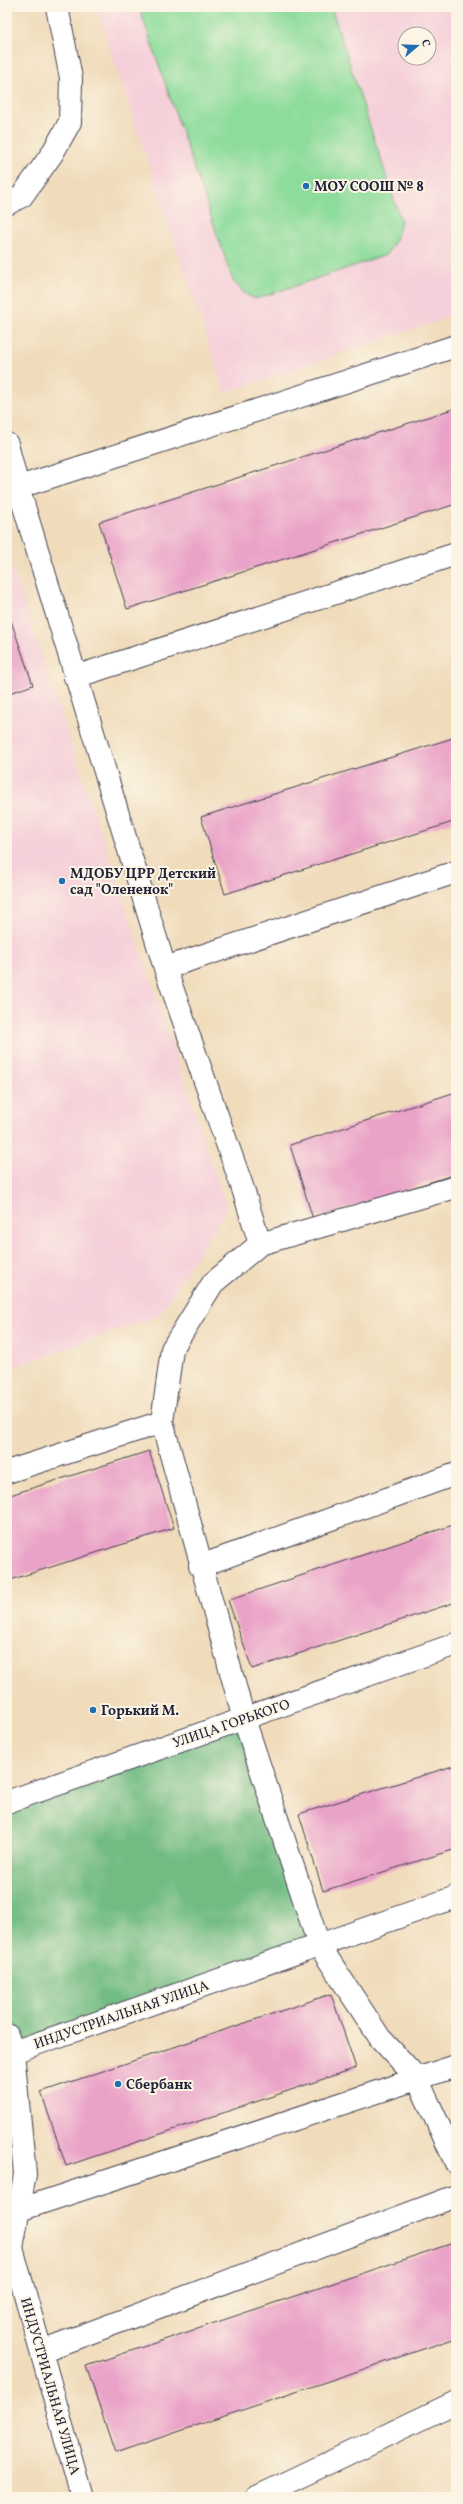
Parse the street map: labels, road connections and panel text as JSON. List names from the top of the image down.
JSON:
{
  "streets": {
    "street": ["УЛИЦА ГОРЬКОГО", "ИНДУСТРИАЛЬНАЯ УЛИЦА"]
  },
  "places": [
    "МОУ СООШ № 8",
    "МДОБУ ЦРР Детский сад \"Олененок\"",
    "Горький М.",
    "Сбербанк"
  ],
  "north": "right"
}
